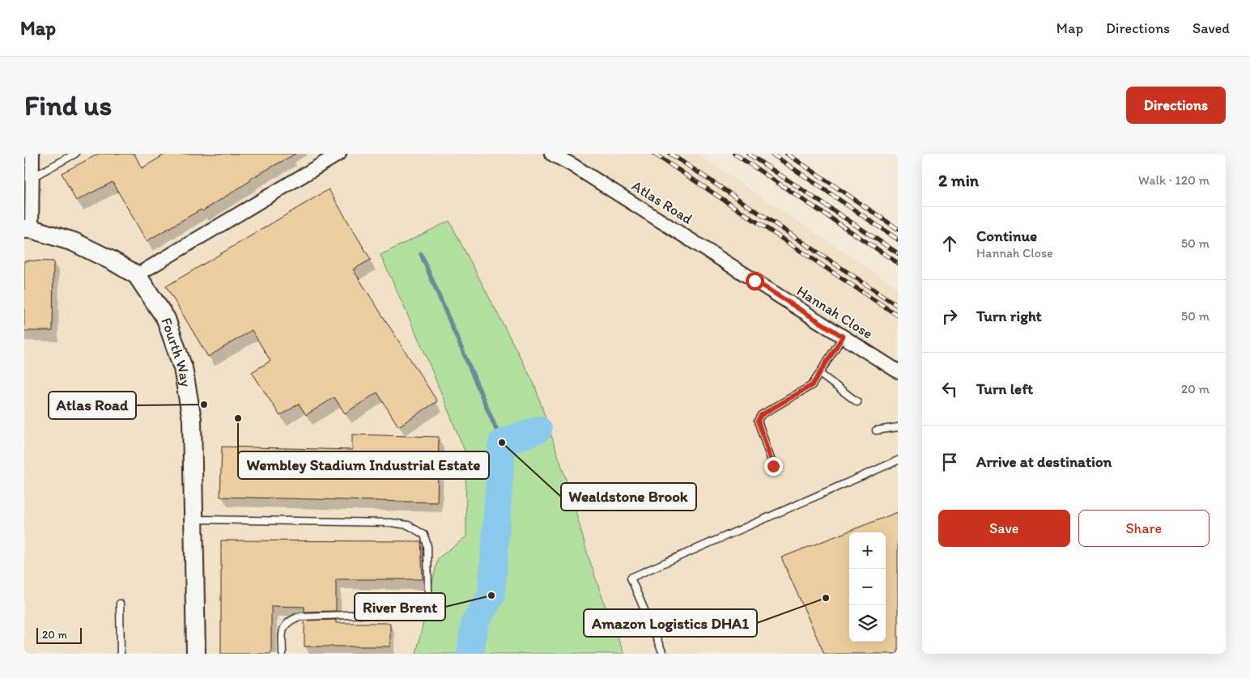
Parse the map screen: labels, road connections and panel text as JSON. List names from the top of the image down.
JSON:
{
  "streets": {
    "main road": ["Fourth Way"],
    "street": ["Atlas Road", "Hannah Close"]
  },
  "crossings": [
    ["Atlas Road", "Hannah Close"]
  ],
  "places": [
    "Atlas Road",
    "Wembley Stadium Industrial Estate",
    "Wealdstone Brook",
    "River Brent",
    "Amazon Logistics DHA1"
  ],
  "scale_bar": "20 m",
  "page": {
    "header": "Map",
    "nav": ["Map", "Directions", "Saved"],
    "buttons": [
      "Directions",
      ["Save", "Share"]
    ],
    "title": "Find us",
    "heading": ["2 min", "Walk · 120 m"],
    "list": [
      ["Continue", "Hannah Close", "50 m"],
      ["Turn right", "50 m"],
      ["Turn left", "20 m"],
      "Arrive at destination"
    ],
    "map_buttons": ["+", "−"],
    "scale": "20 m"
  }
}
